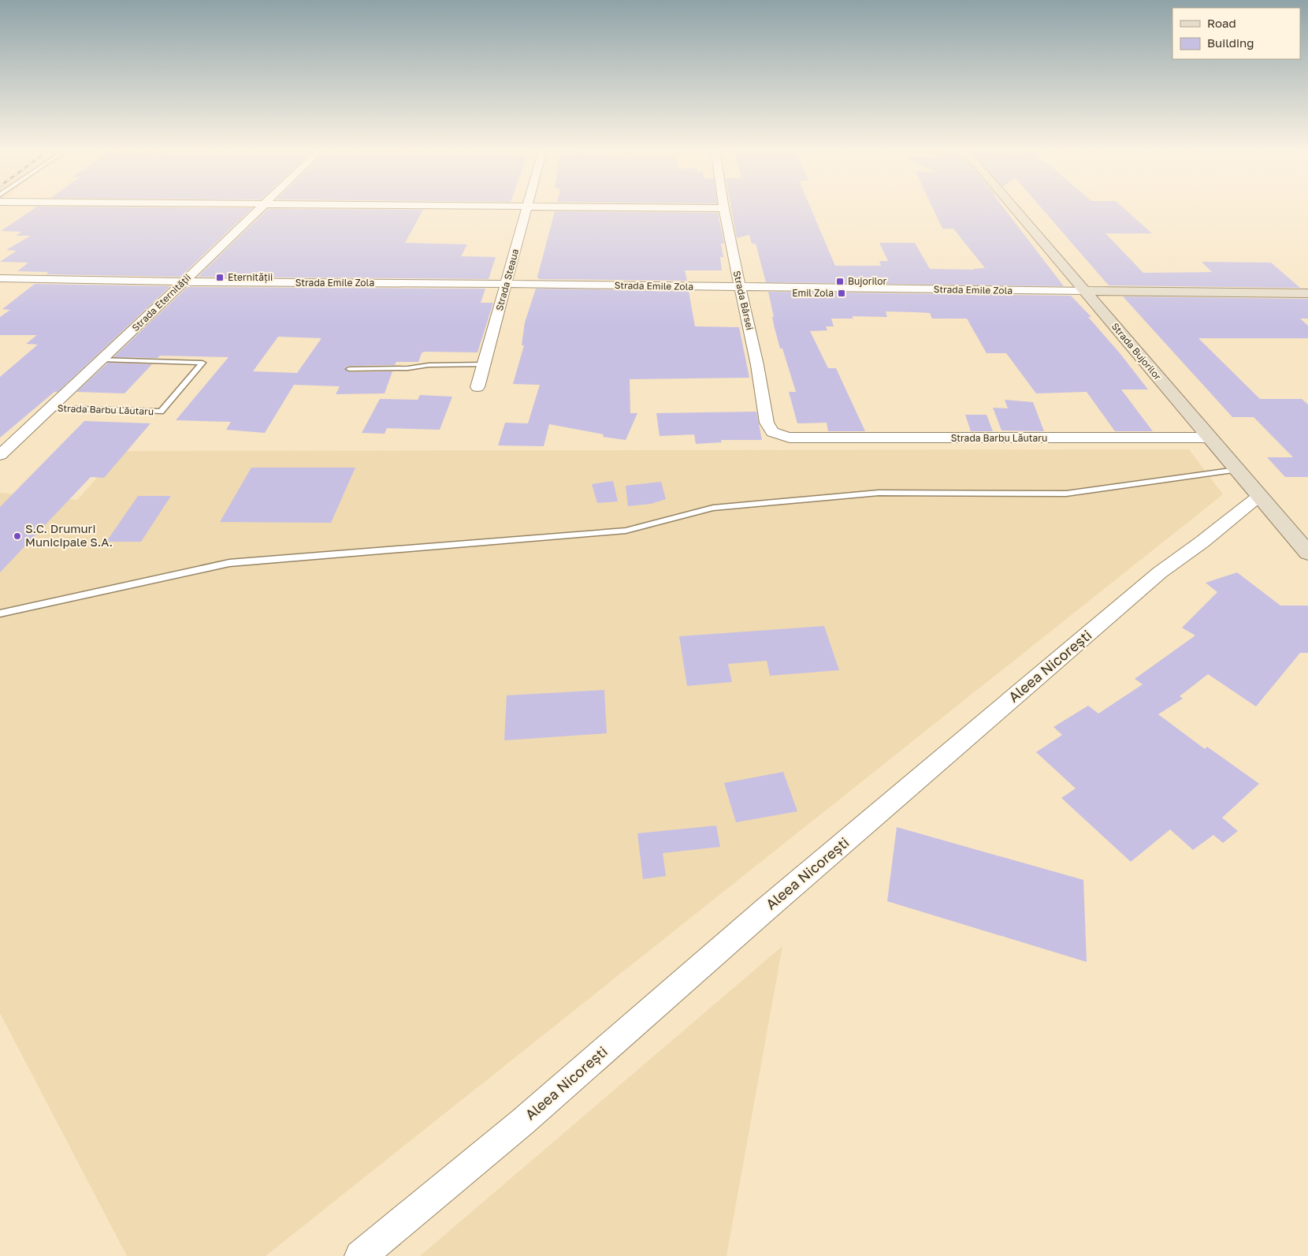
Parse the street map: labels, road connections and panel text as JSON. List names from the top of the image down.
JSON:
{
  "streets": {
    "main road": ["Strada Emile Zola", "Strada Bujorilor"],
    "street": [
      "Strada Steaua",
      "Strada Bârsei",
      "Strada Eternității",
      "Strada Barbu Lăutaru",
      "Aleea Nicorești"
    ]
  },
  "crossings": [
    ["Strada Steaua", "Strada Emile Zola"],
    ["Strada Emile Zola", "Strada Bârsei"],
    ["Strada Emile Zola", "Strada Eternității"],
    ["Strada Emile Zola", "Strada Bujorilor"],
    ["Strada Bârsei", "Strada Barbu Lăutaru"],
    ["Strada Eternității", "Strada Barbu Lăutaru"],
    ["Strada Bujorilor", "Strada Barbu Lăutaru"],
    ["Strada Bujorilor", "Aleea Nicorești"]
  ],
  "places": {
    "transit": ["Eternității", "Bujorilor", "Emil Zola"],
    "other": ["S.C. Drumuri Municipale S.A."]
  },
  "legend": ["Road", "Building"]
}
